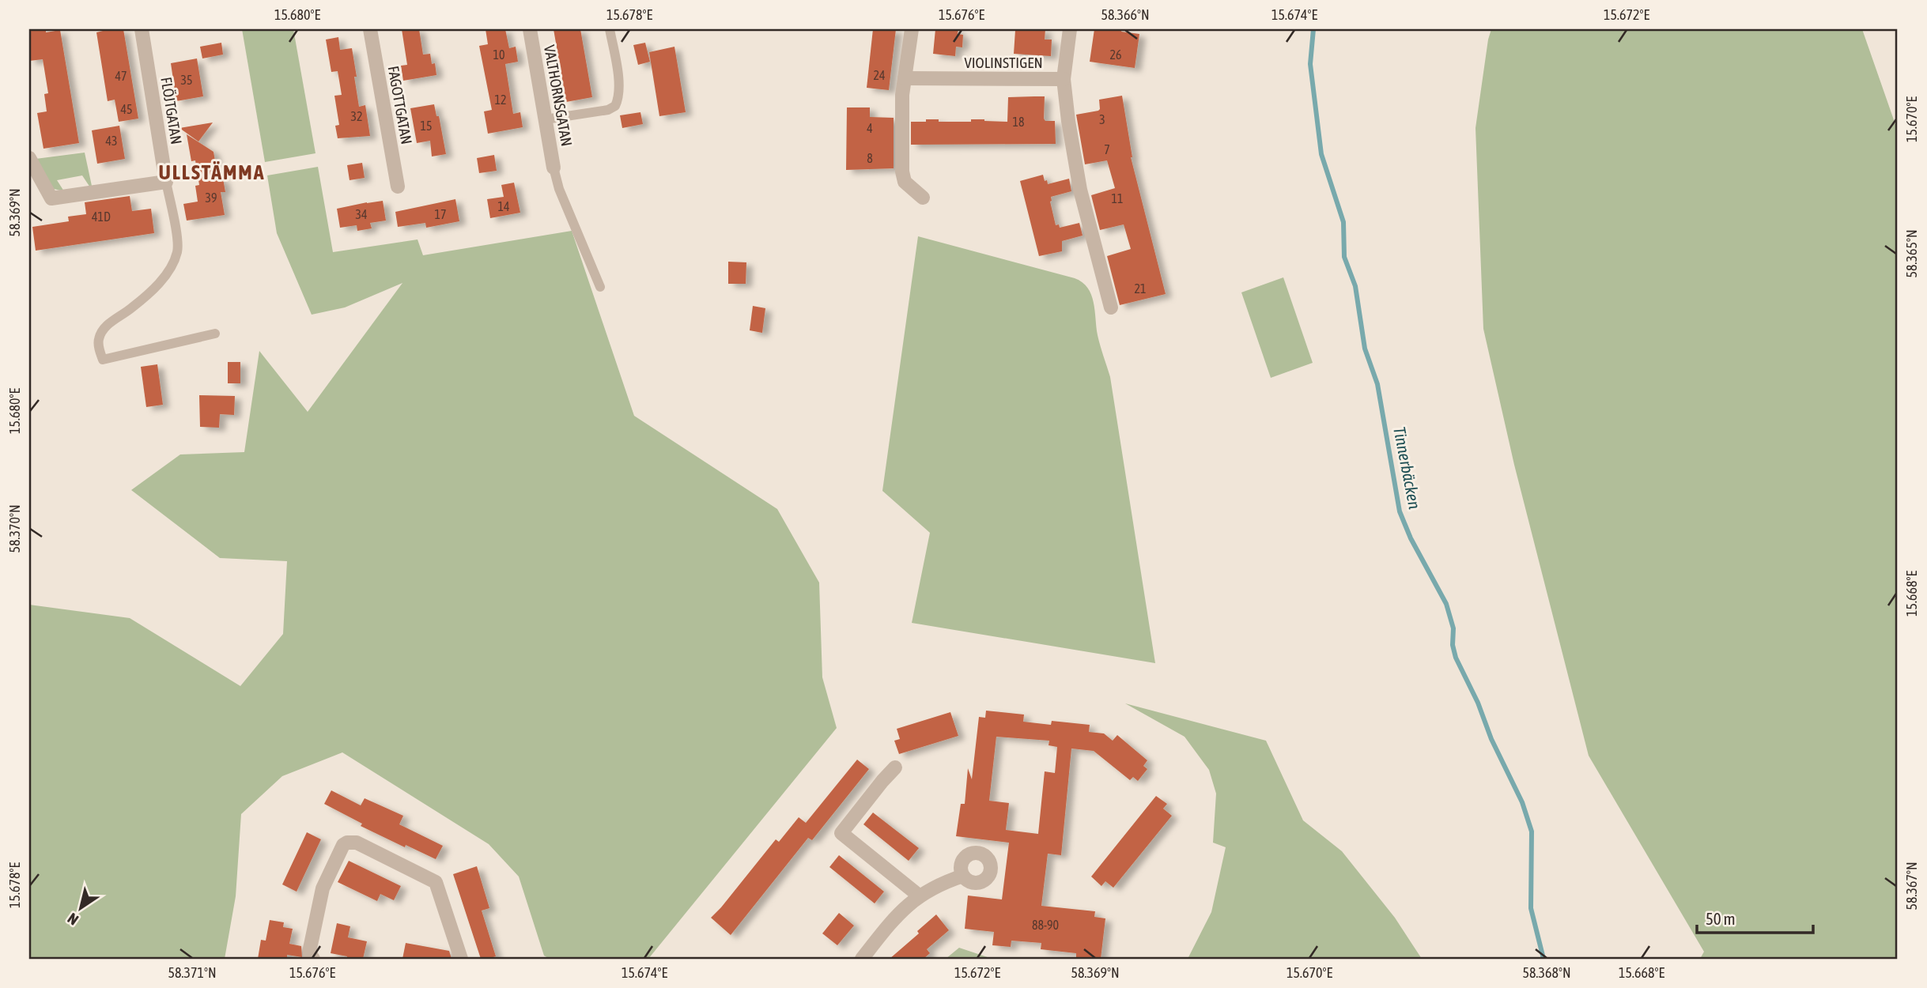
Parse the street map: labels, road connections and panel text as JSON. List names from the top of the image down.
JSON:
{
  "streets": {
    "street": [
      "VIOLINSTIGEN",
      "VALTHORNSGATAN",
      "FAGOTTGATAN",
      "FLÖJTGATAN"
    ]
  },
  "districts": ["ULLSTÄMMA"],
  "water": ["Tinnerbäcken"],
  "house_numbers": [
    "10",
    "26",
    "24",
    "47",
    "35",
    "12",
    "45",
    "32",
    "3",
    "18",
    "15",
    "4",
    "43",
    "7",
    "8",
    "39",
    "11",
    "14",
    "34",
    "17",
    "41D",
    "21",
    "88-90"
  ],
  "scale_bar": "50 m",
  "north": "bottom left",
  "coordinates": [
    "15.680°E",
    "15.678°E",
    "15.676°E",
    "58.366°N",
    "15.674°E",
    "15.672°E",
    "15.670°E",
    "58.369°N",
    "58.365°N",
    "58.370°N",
    "15.668°E",
    "58.367°N",
    "58.371°N",
    "58.368°N"
  ]
}
